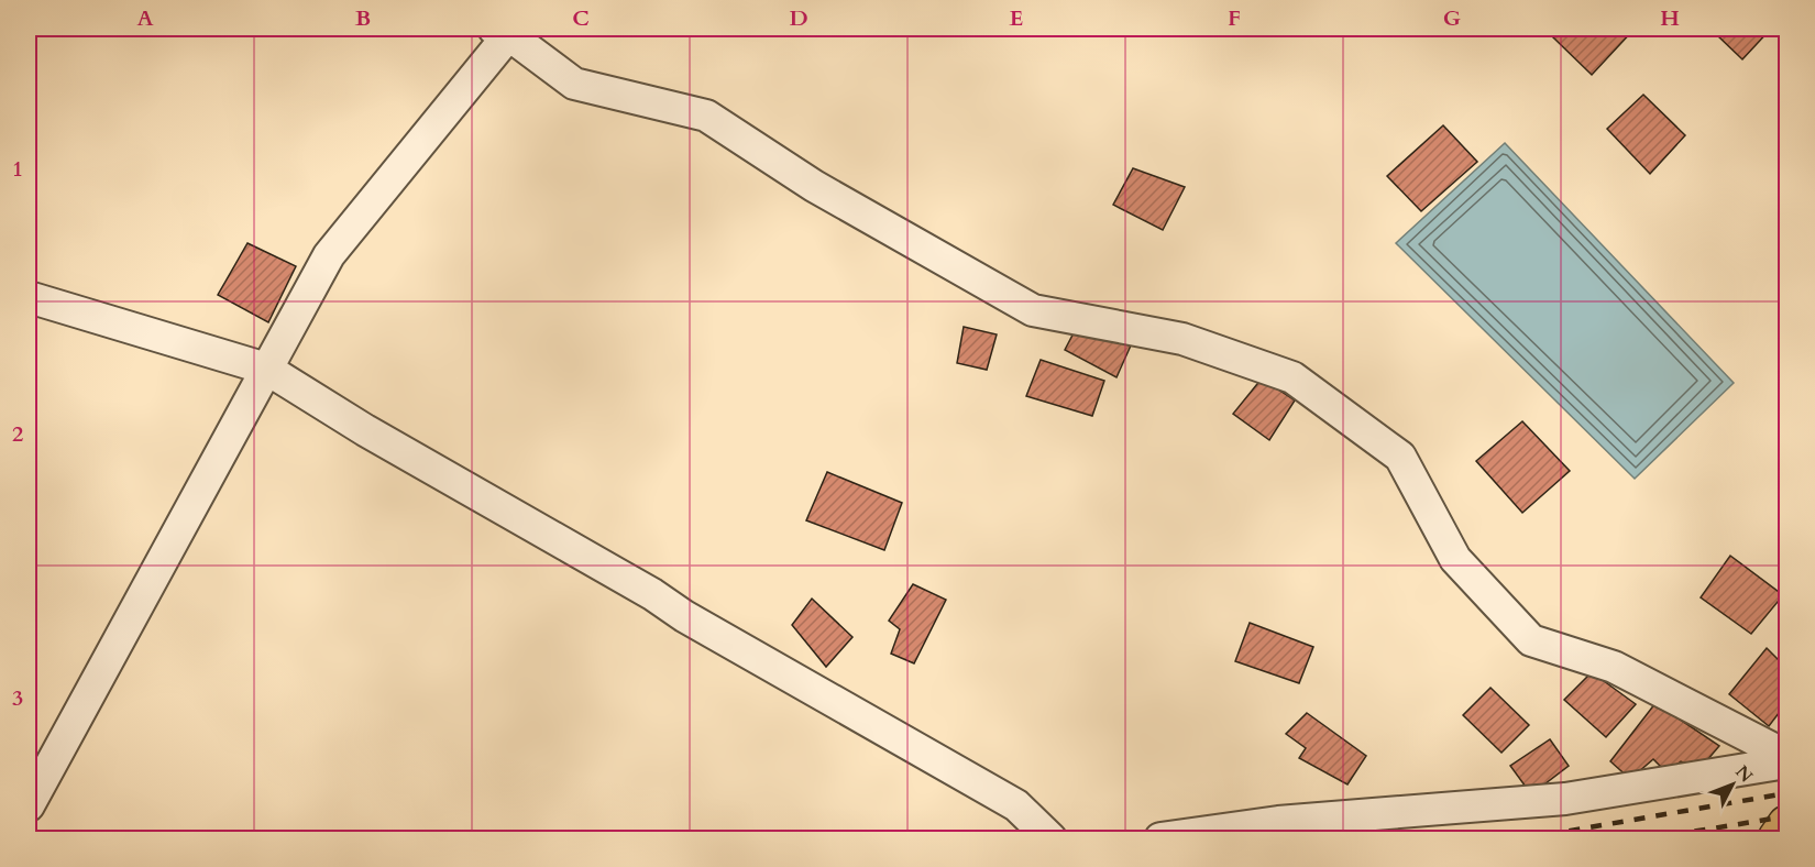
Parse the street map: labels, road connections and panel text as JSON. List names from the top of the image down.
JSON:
{
  "north": "top right",
  "grid": {
    "columns": [
      "A",
      "B",
      "C",
      "D",
      "E",
      "F",
      "G",
      "H"
    ],
    "rows": ["1", "2", "3"]
  }
}
